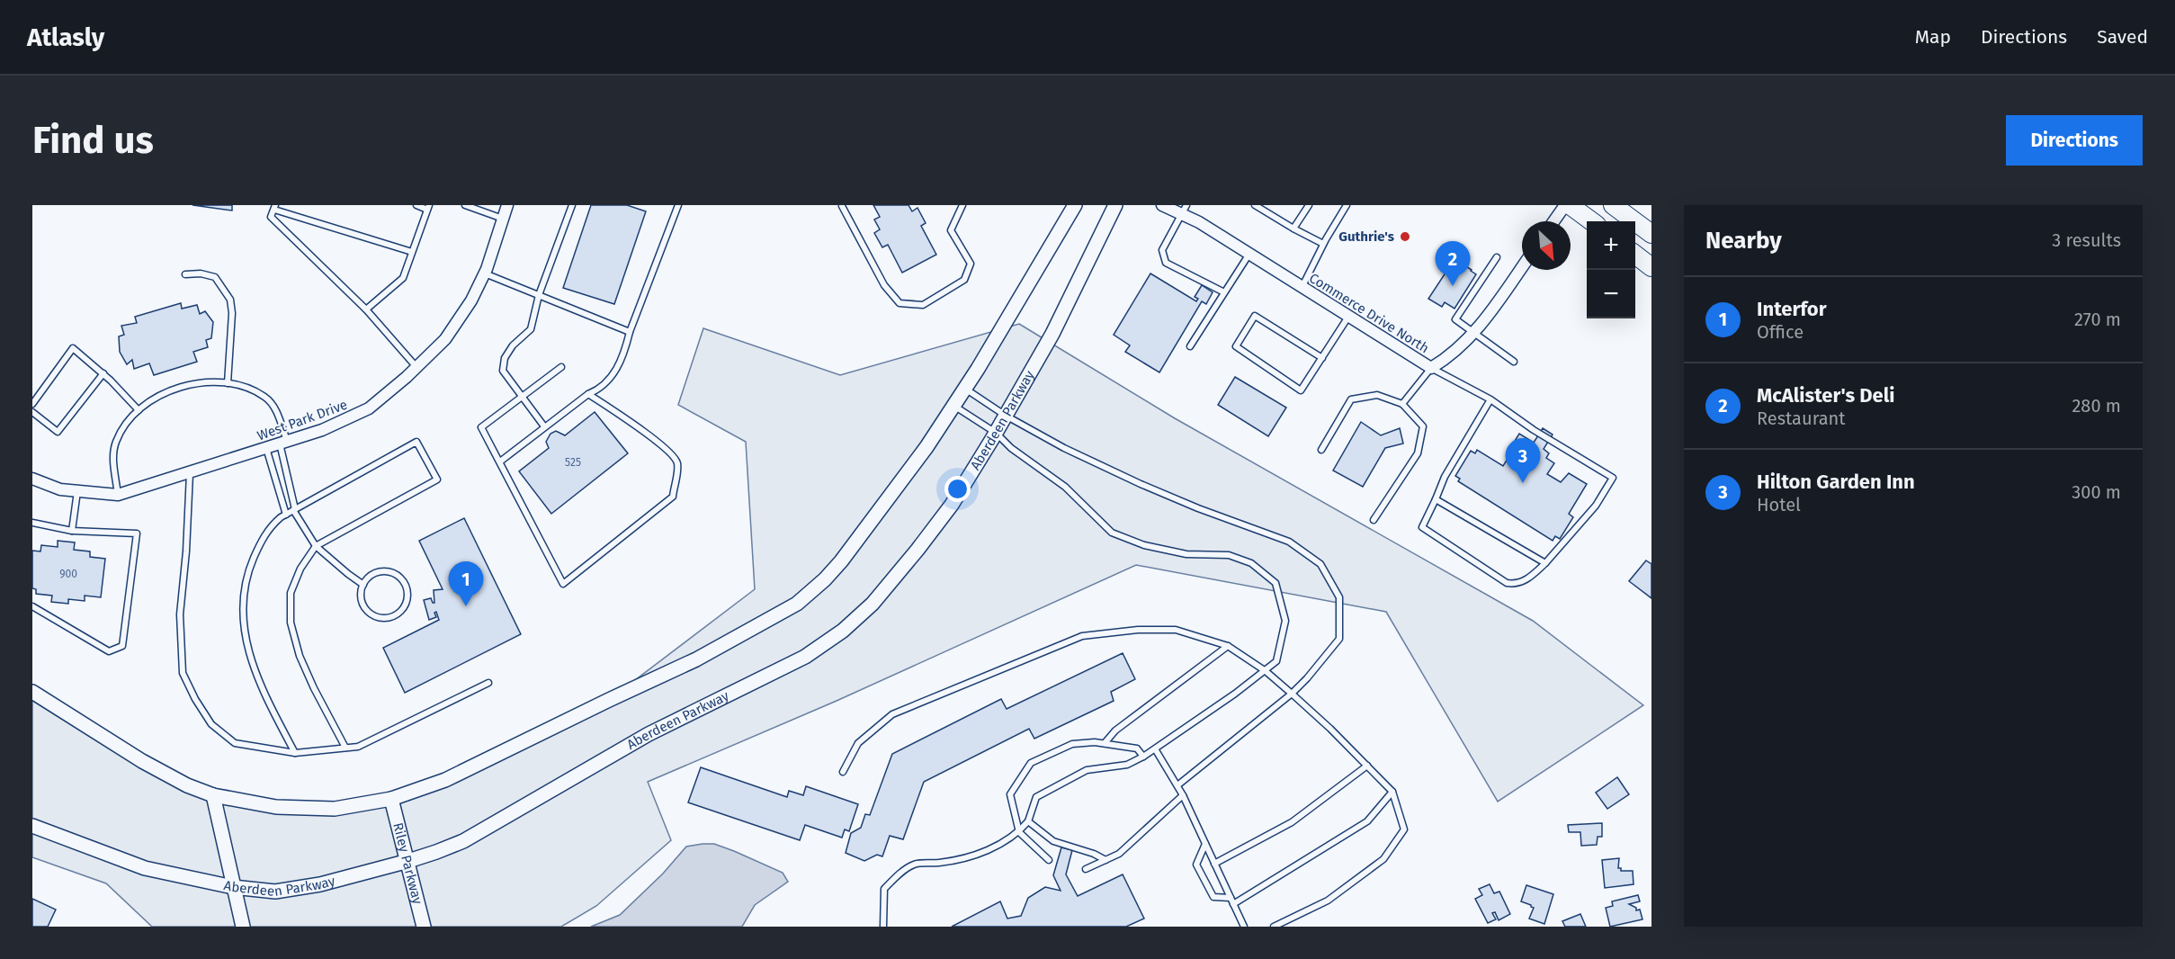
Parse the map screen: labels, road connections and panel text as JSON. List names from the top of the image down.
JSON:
{
  "streets": {
    "street": [
      "Commerce Drive North",
      "Aberdeen Parkway",
      "West Park Drive",
      "Riley Parkway"
    ]
  },
  "crossings": [
    ["Aberdeen Parkway", "Riley Parkway"]
  ],
  "places": ["Guthrie's"],
  "house_numbers": ["525", "900"],
  "north": "bottom right",
  "page": {
    "header": "Atlasly",
    "nav": ["Map", "Directions", "Saved"],
    "buttons": "Directions",
    "title": "Find us",
    "heading": ["Nearby", "3 results"],
    "map_buttons": ["+", "−"],
    "pins": ["2", "3", "1"],
    "list": [
      {
        "mark": "1",
        "name": "Interfor",
        "note": "Office",
        "value": "270 m"
      },
      {
        "mark": "2",
        "name": "McAlister's Deli",
        "note": "Restaurant",
        "value": "280 m"
      },
      {
        "mark": "3",
        "name": "Hilton Garden Inn",
        "note": "Hotel",
        "value": "300 m"
      }
    ]
  }
}
